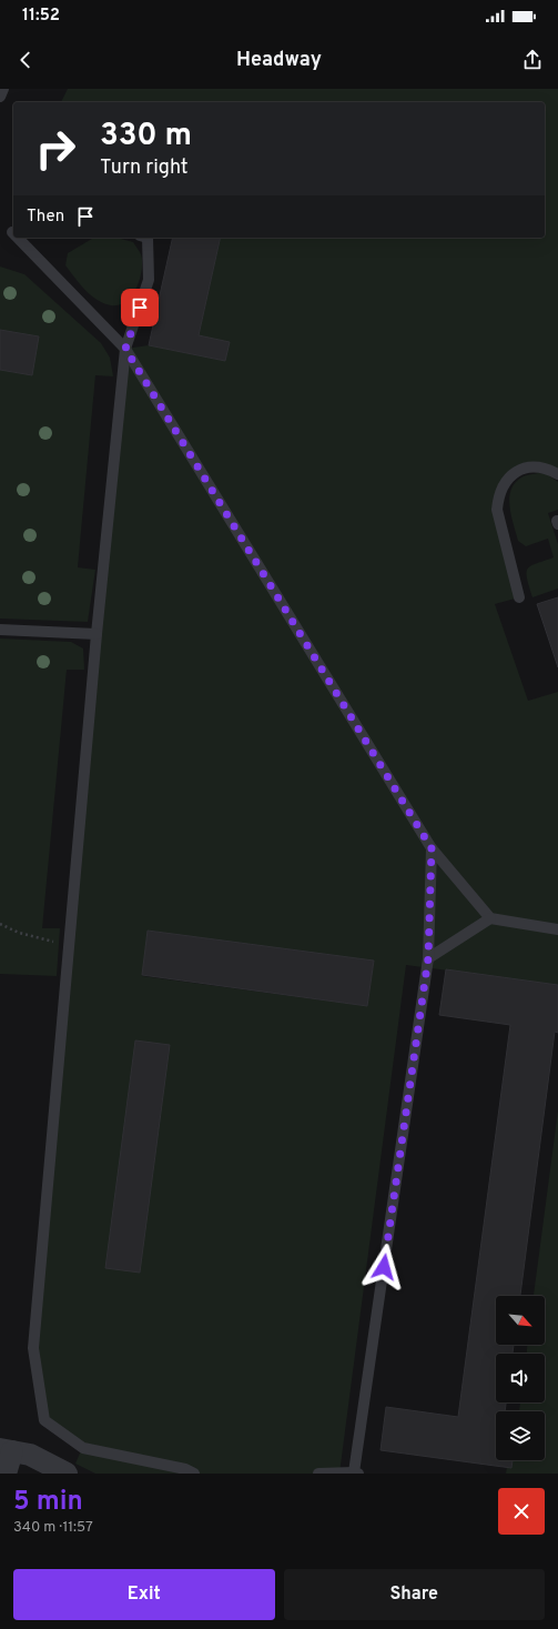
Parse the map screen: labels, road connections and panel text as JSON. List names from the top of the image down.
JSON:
{
  "north": "bottom right",
  "page": {
    "status": "11:52",
    "header": "Headway",
    "turn": ["330 m", "Turn right"],
    "then": "Then",
    "heading": ["5 min", "340 m · 11:57"],
    "buttons": ["Exit", "Share"]
  }
}
